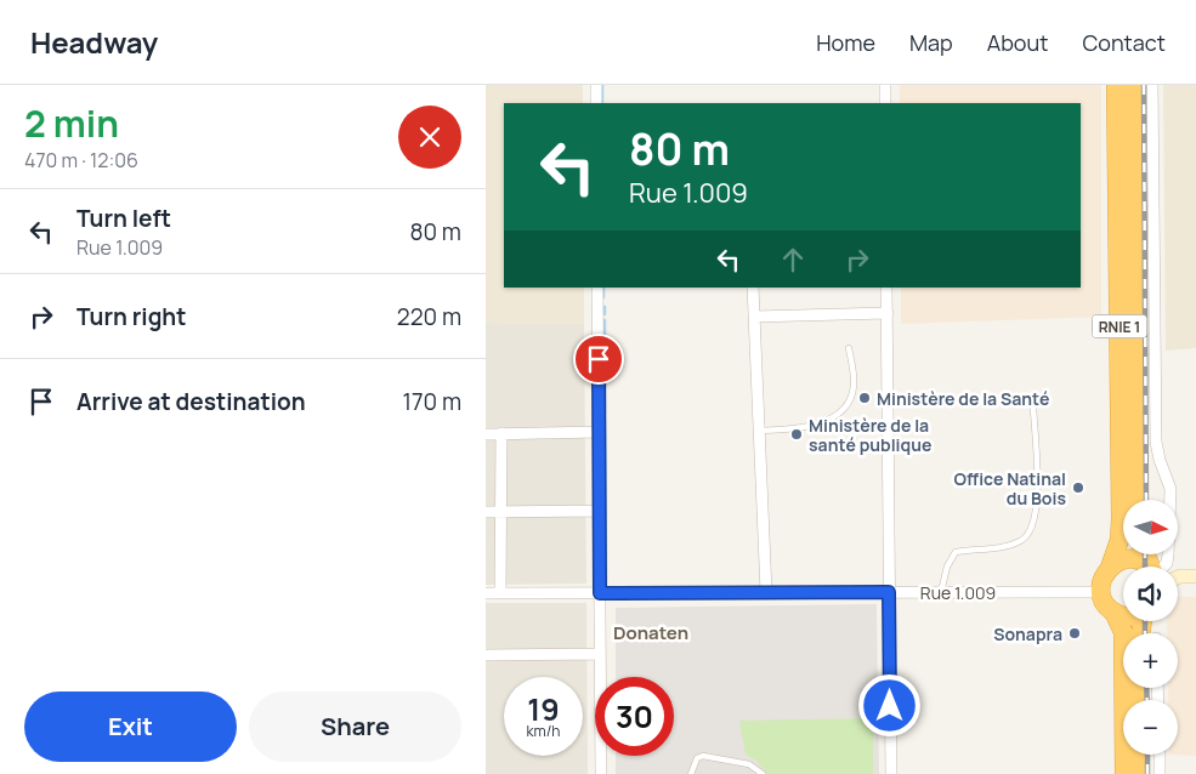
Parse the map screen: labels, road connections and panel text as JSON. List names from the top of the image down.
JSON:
{
  "streets": {
    "highway": ["RNIE 1"],
    "street": ["Rue 1.009"]
  },
  "crossings": [
    ["RNIE 1", "Rue 1.009"]
  ],
  "districts": ["Donaten"],
  "places": [
    "Ministère de la Santé",
    "Ministère de la santé publique",
    "Office Natinal du Bois",
    "Sonapra"
  ],
  "north": "right",
  "page": {
    "header": "Headway",
    "nav": [
      "Home",
      "Map",
      "About",
      "Contact"
    ],
    "heading": ["2 min", "470 m · 12:06"],
    "turn": ["80 m", "Rue 1.009"],
    "list": [
      {
        "name": "Turn left",
        "note": "Rue 1.009",
        "value": "80 m"
      },
      {
        "name": "Turn right",
        "value": "220 m"
      },
      {
        "name": "Arrive at destination",
        "value": "170 m"
      }
    ],
    "map_buttons": ["+", "−"],
    "speed": "19 km/h",
    "limit": "30",
    "buttons": ["Exit", "Share"]
  }
}
